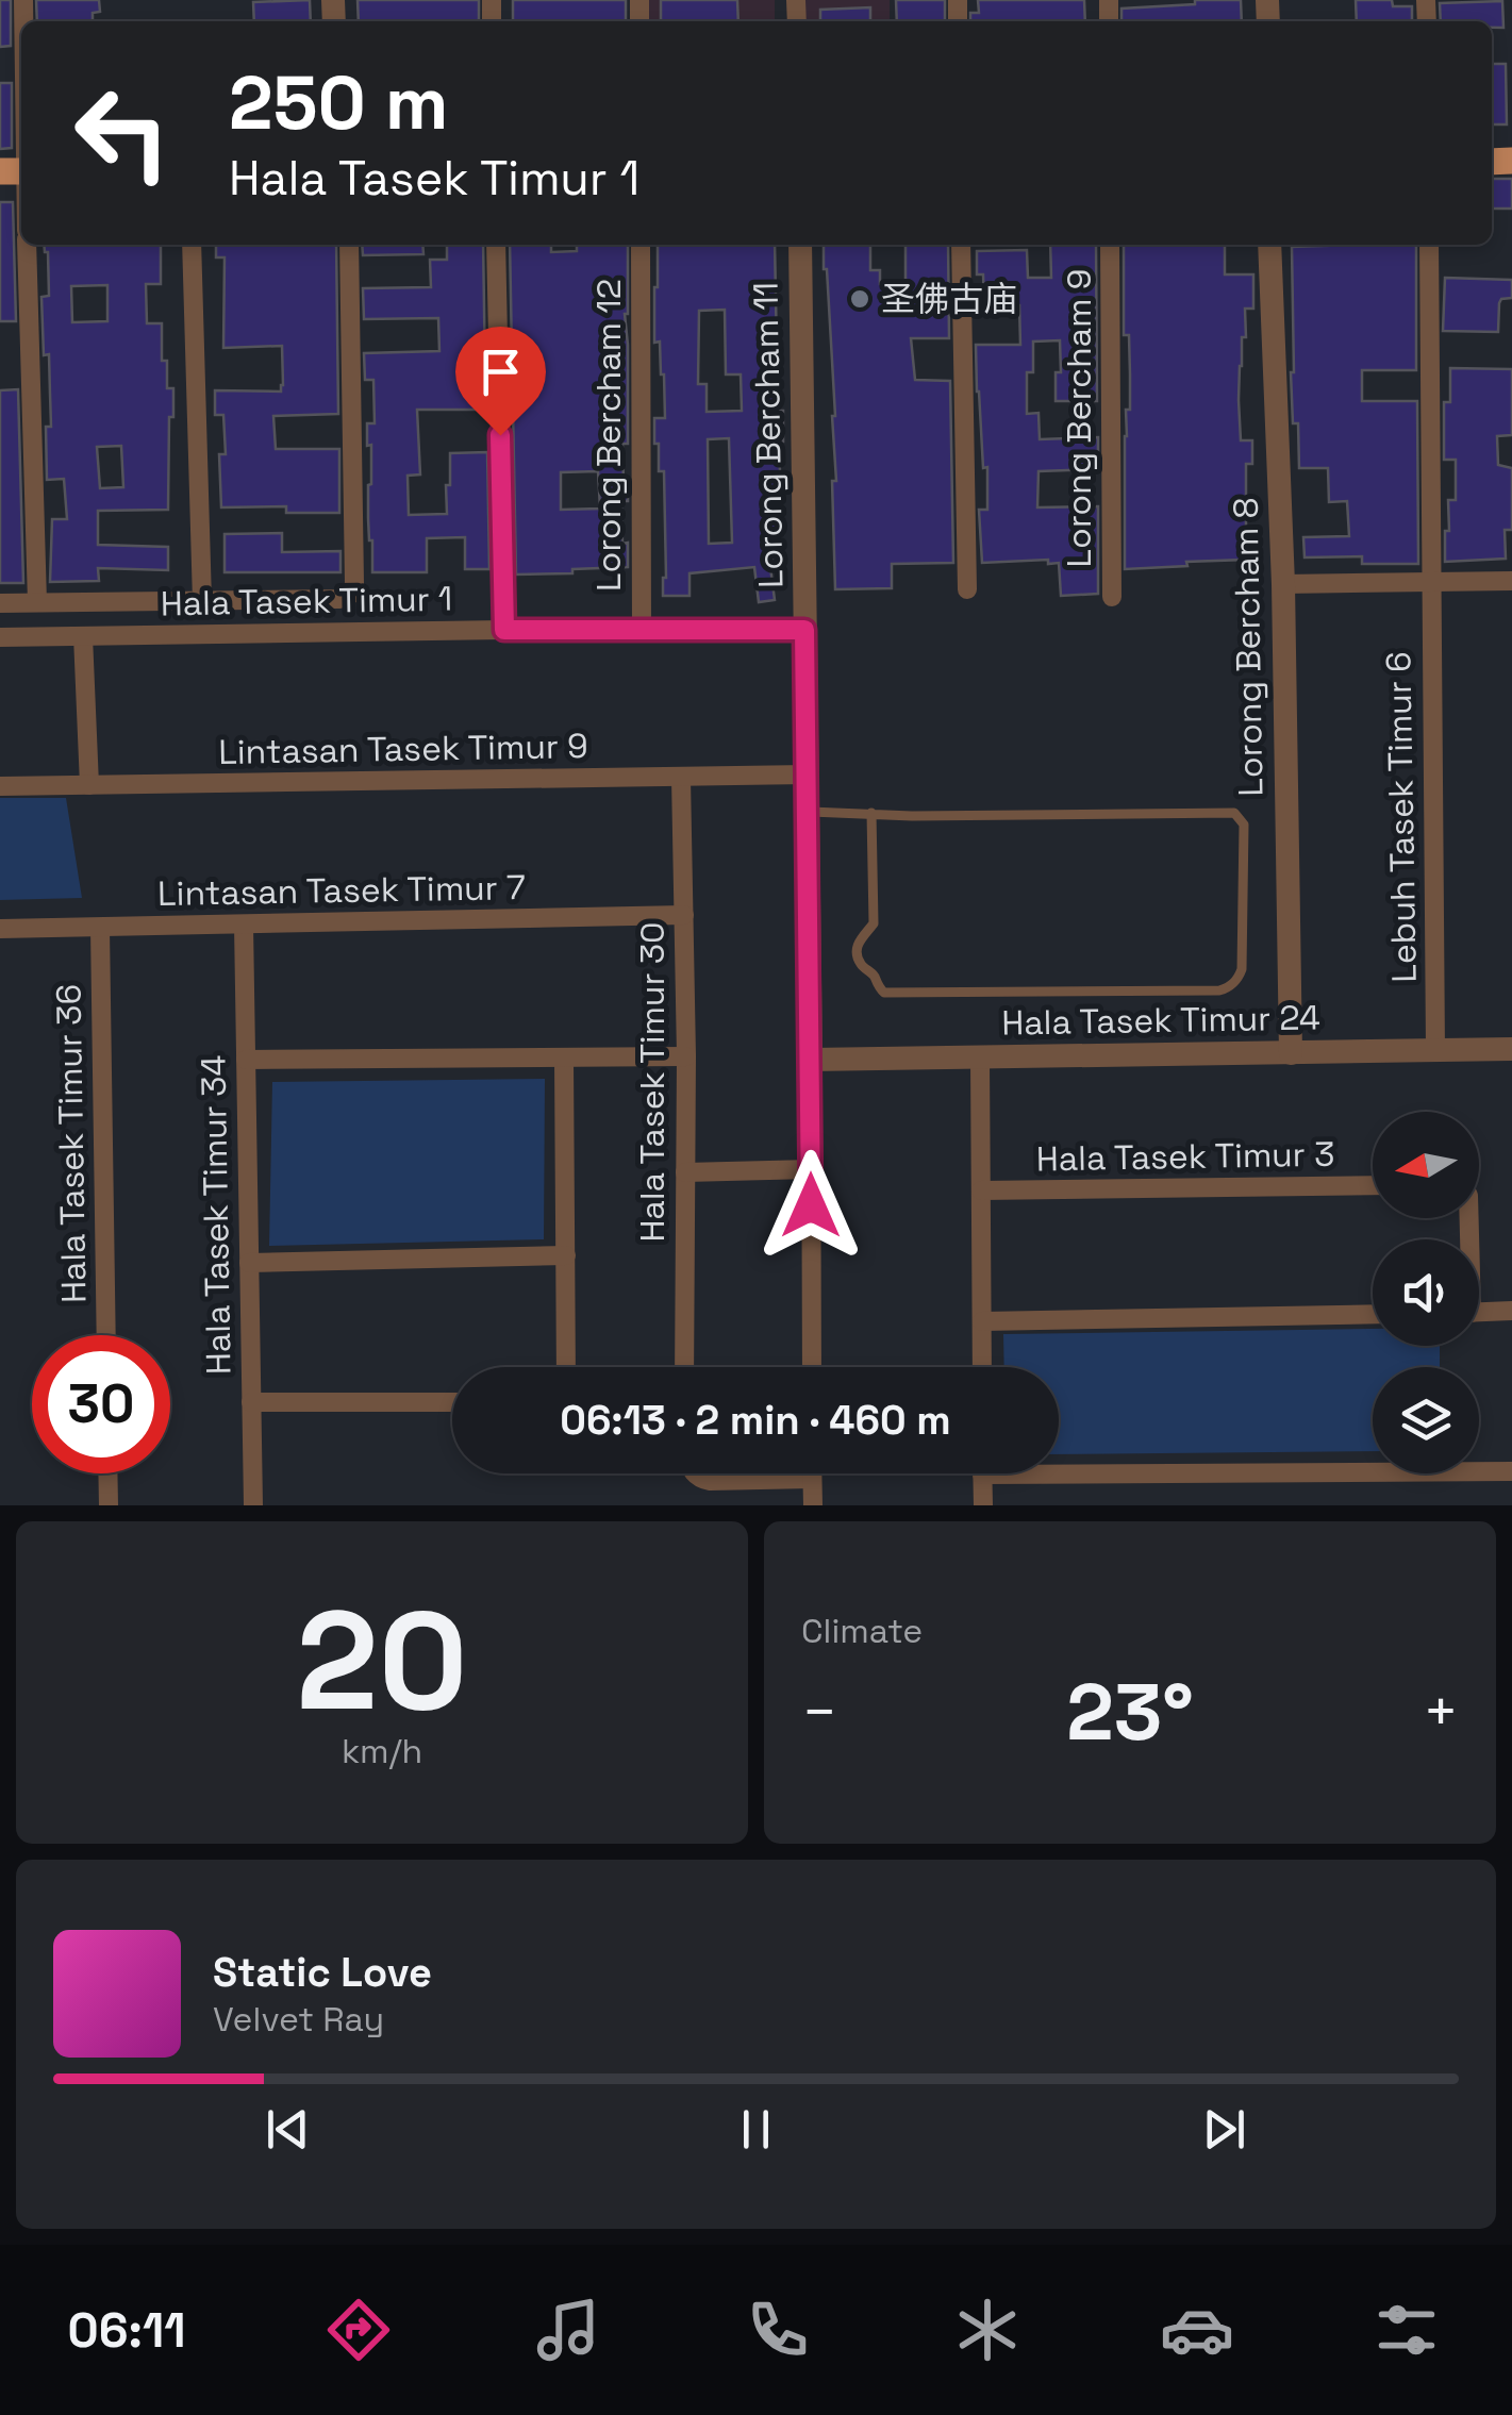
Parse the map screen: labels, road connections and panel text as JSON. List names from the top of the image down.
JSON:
{
  "streets": {
    "street": [
      "Lorong Bercham 9",
      "Lorong Bercham 12",
      "Lorong Bercham 11",
      "Hala Tasek Timur 1",
      "Lorong Bercham 8",
      "Lintasan Tasek Timur 9",
      "Lebuh Tasek Timur 6",
      "Lintasan Tasek Timur 7",
      "Hala Tasek Timur 24",
      "Hala Tasek Timur 30",
      "Hala Tasek Timur 36",
      "Hala Tasek Timur 3",
      "Hala Tasek Timur 34"
    ]
  },
  "crossings": [
    ["Lorong Bercham 12", "Hala Tasek Timur 1"],
    ["Lorong Bercham 11", "Hala Tasek Timur 1"],
    ["Lorong Bercham 11", "Lintasan Tasek Timur 9"],
    ["Lorong Bercham 11", "Hala Tasek Timur 24"],
    ["Lorong Bercham 8", "Hala Tasek Timur 24"],
    ["Lintasan Tasek Timur 9", "Hala Tasek Timur 30"],
    ["Lebuh Tasek Timur 6", "Hala Tasek Timur 24"],
    ["Lintasan Tasek Timur 7", "Hala Tasek Timur 30"],
    ["Lintasan Tasek Timur 7", "Hala Tasek Timur 36"],
    ["Lintasan Tasek Timur 7", "Hala Tasek Timur 34"]
  ],
  "places": ["圣佛古庙"],
  "north": "left",
  "page": {
    "turn": ["250 m", "Hala Tasek Timur 1"],
    "limit": "30",
    "trip": "06:13 · 2 min · 460 m",
    "tile": [
      ["20", "km/h"],
      "Climate"
    ],
    "heat": ["−", "23°", "+"],
    "song": ["Static Love", "Velvet Ray"],
    "tabs": "06:11"
  }
}
